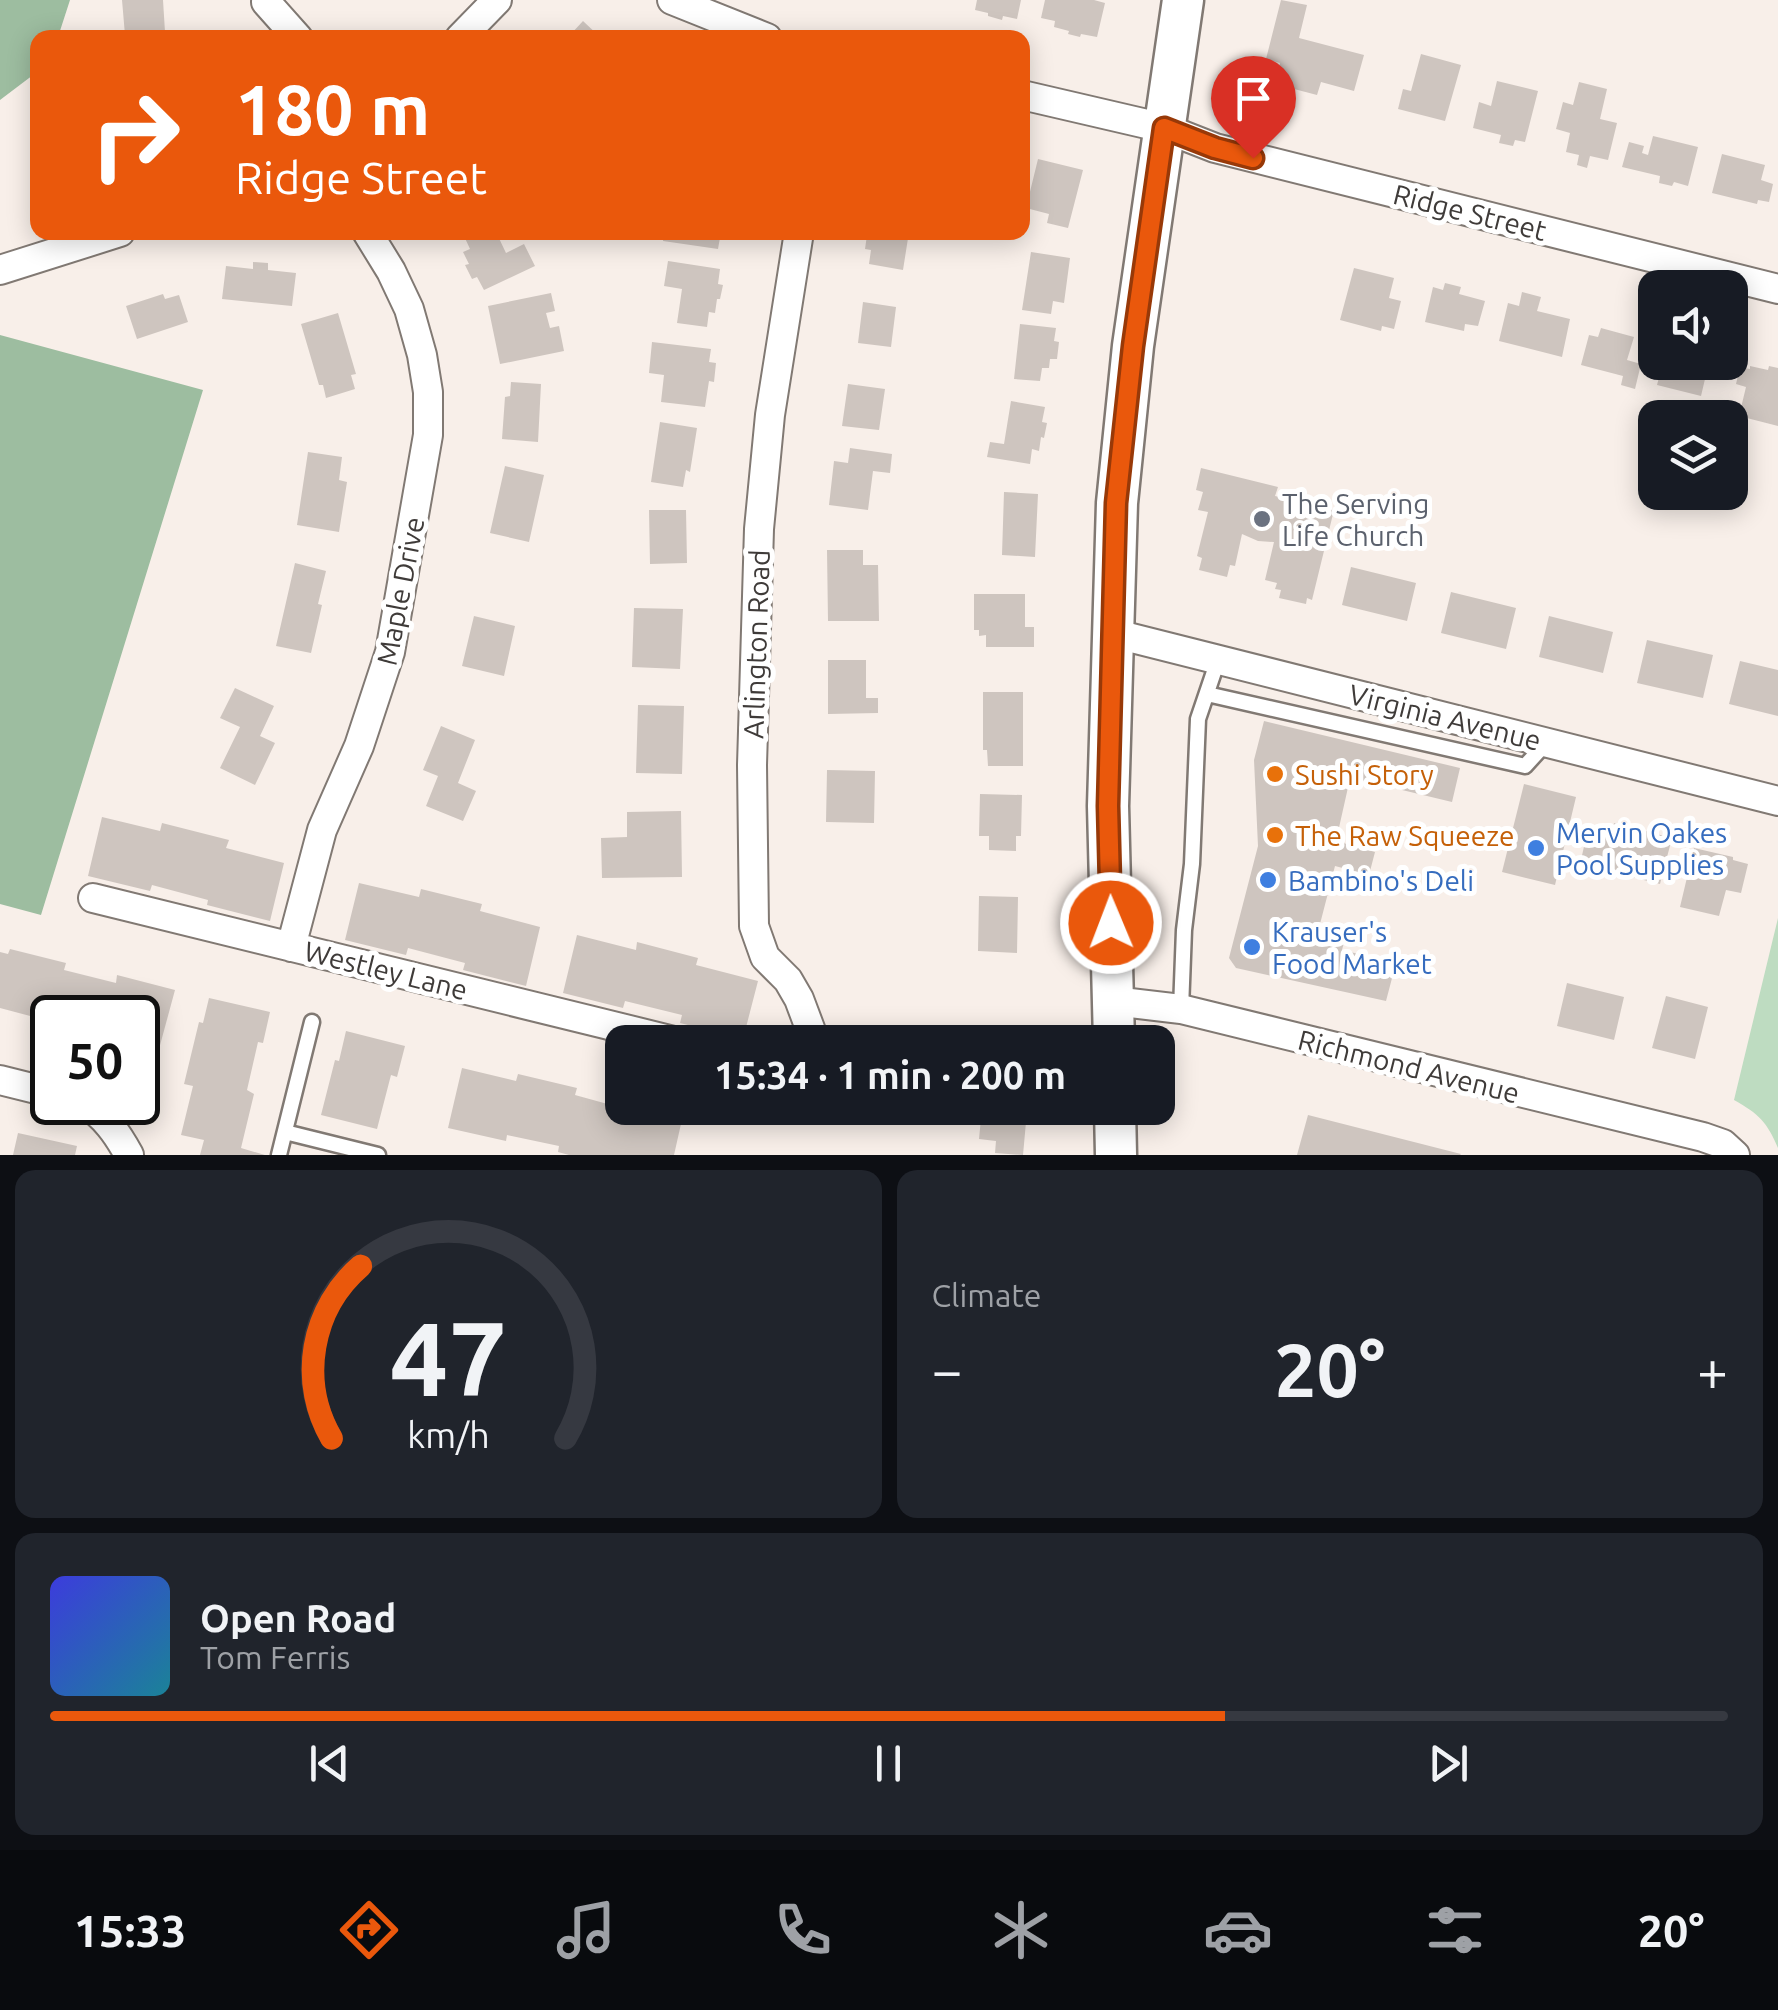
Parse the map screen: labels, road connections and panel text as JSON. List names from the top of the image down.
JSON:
{
  "streets": {
    "street": [
      "Ridge Street",
      "Maple Drive",
      "Arlington Road",
      "Virginia Avenue",
      "Westley Lane",
      "Richmond Avenue"
    ]
  },
  "crossings": [
    ["Maple Drive", "Westley Lane"]
  ],
  "places": [
    "The Serving Life Church",
    "Sushi Story",
    "The Raw Squeeze",
    "Mervin Oakes Pool Supplies",
    "Bambino's Deli",
    "Krauser's Food Market"
  ],
  "page": {
    "turn": ["180 m", "Ridge Street"],
    "limit": "50",
    "trip": "15:34 · 1 min · 200 m",
    "tile": "Climate",
    "heat": ["−", "20°", "+"],
    "song": ["Open Road", "Tom Ferris"],
    "tabs": ["15:33", "20°"],
    "gauge": ["47", "km/h"]
  }
}
